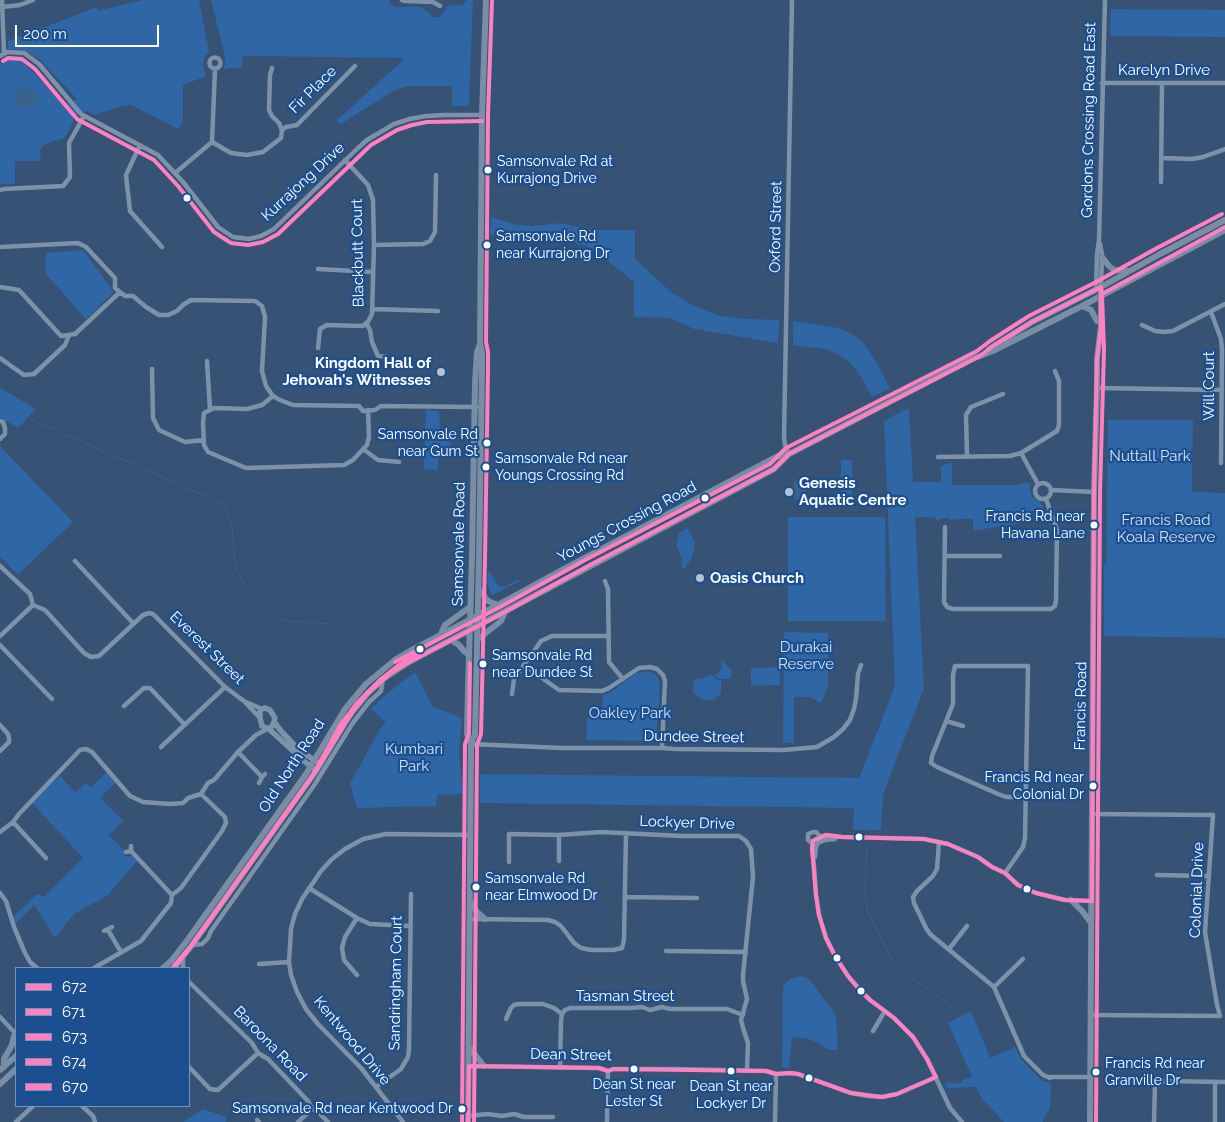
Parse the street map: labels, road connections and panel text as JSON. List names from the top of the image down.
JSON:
{
  "streets": {
    "main road": [
      "Youngs Crossing Road",
      "Samsonvale Road",
      "Francis Road",
      "Old North Road"
    ],
    "street": [
      "Karelyn Drive",
      "Fir Place",
      "Gordons Crossing Road East",
      "Kurrajong Drive",
      "Oxford Street",
      "Blackbutt Court",
      "Will Court",
      "Everest Street",
      "Dundee Street",
      "Lockyer Drive",
      "Colonial Drive",
      "Sandringham Court",
      "Tasman Street",
      "Kentwood Drive",
      "Baroona Road",
      "Dean Street"
    ]
  },
  "crossings": [
    ["Karelyn Drive", "Gordons Crossing Road East"],
    ["Gordons Crossing Road East", "Youngs Crossing Road"],
    ["Gordons Crossing Road East", "Francis Road"],
    ["Kurrajong Drive", "Blackbutt Court"],
    ["Kurrajong Drive", "Samsonvale Road"],
    ["Oxford Street", "Youngs Crossing Road"],
    ["Youngs Crossing Road", "Samsonvale Road"],
    ["Youngs Crossing Road", "Francis Road"],
    ["Youngs Crossing Road", "Old North Road"],
    ["Samsonvale Road", "Dundee Street"],
    ["Samsonvale Road", "Old North Road"],
    ["Samsonvale Road", "Kentwood Drive"],
    ["Samsonvale Road", "Dean Street"],
    ["Everest Street", "Old North Road"],
    ["Francis Road", "Colonial Drive"],
    ["Lockyer Drive", "Tasman Street"],
    ["Lockyer Drive", "Dean Street"],
    ["Sandringham Court", "Kentwood Drive"],
    ["Tasman Street", "Dean Street"]
  ],
  "parks": [
    "Nuttall Park",
    "Francis Road Koala Reserve",
    "Durakai Reserve",
    "Oakley Park",
    "Kumbari Park"
  ],
  "places": [
    "Samsonvale Rd at Kurrajong Drive",
    "Samsonvale Rd near Kurrajong Dr",
    "Kingdom Hall of Jehovah's Witnesses",
    "Samsonvale Rd near Gum St",
    "Samsonvale Rd near Youngs Crossing Rd",
    "Genesis Aquatic Centre",
    "Francis Rd near Havana Lane",
    "Oasis Church",
    "Samsonvale Rd near Dundee St",
    "Francis Rd near Colonial Dr",
    "Samsonvale Rd near Elmwood Dr",
    "Dean St near Lester St",
    "Dean St near Lockyer Dr",
    "Francis Rd near Granville Dr",
    "Samsonvale Rd near Kentwood Dr"
  ],
  "lines": [
    "transit line 671",
    "transit line 674",
    "transit line 673",
    "transit line 672",
    "transit line 670"
  ],
  "legend": [
    "672",
    "671",
    "673",
    "674",
    "670"
  ],
  "scale_bar": "200 m"
}
